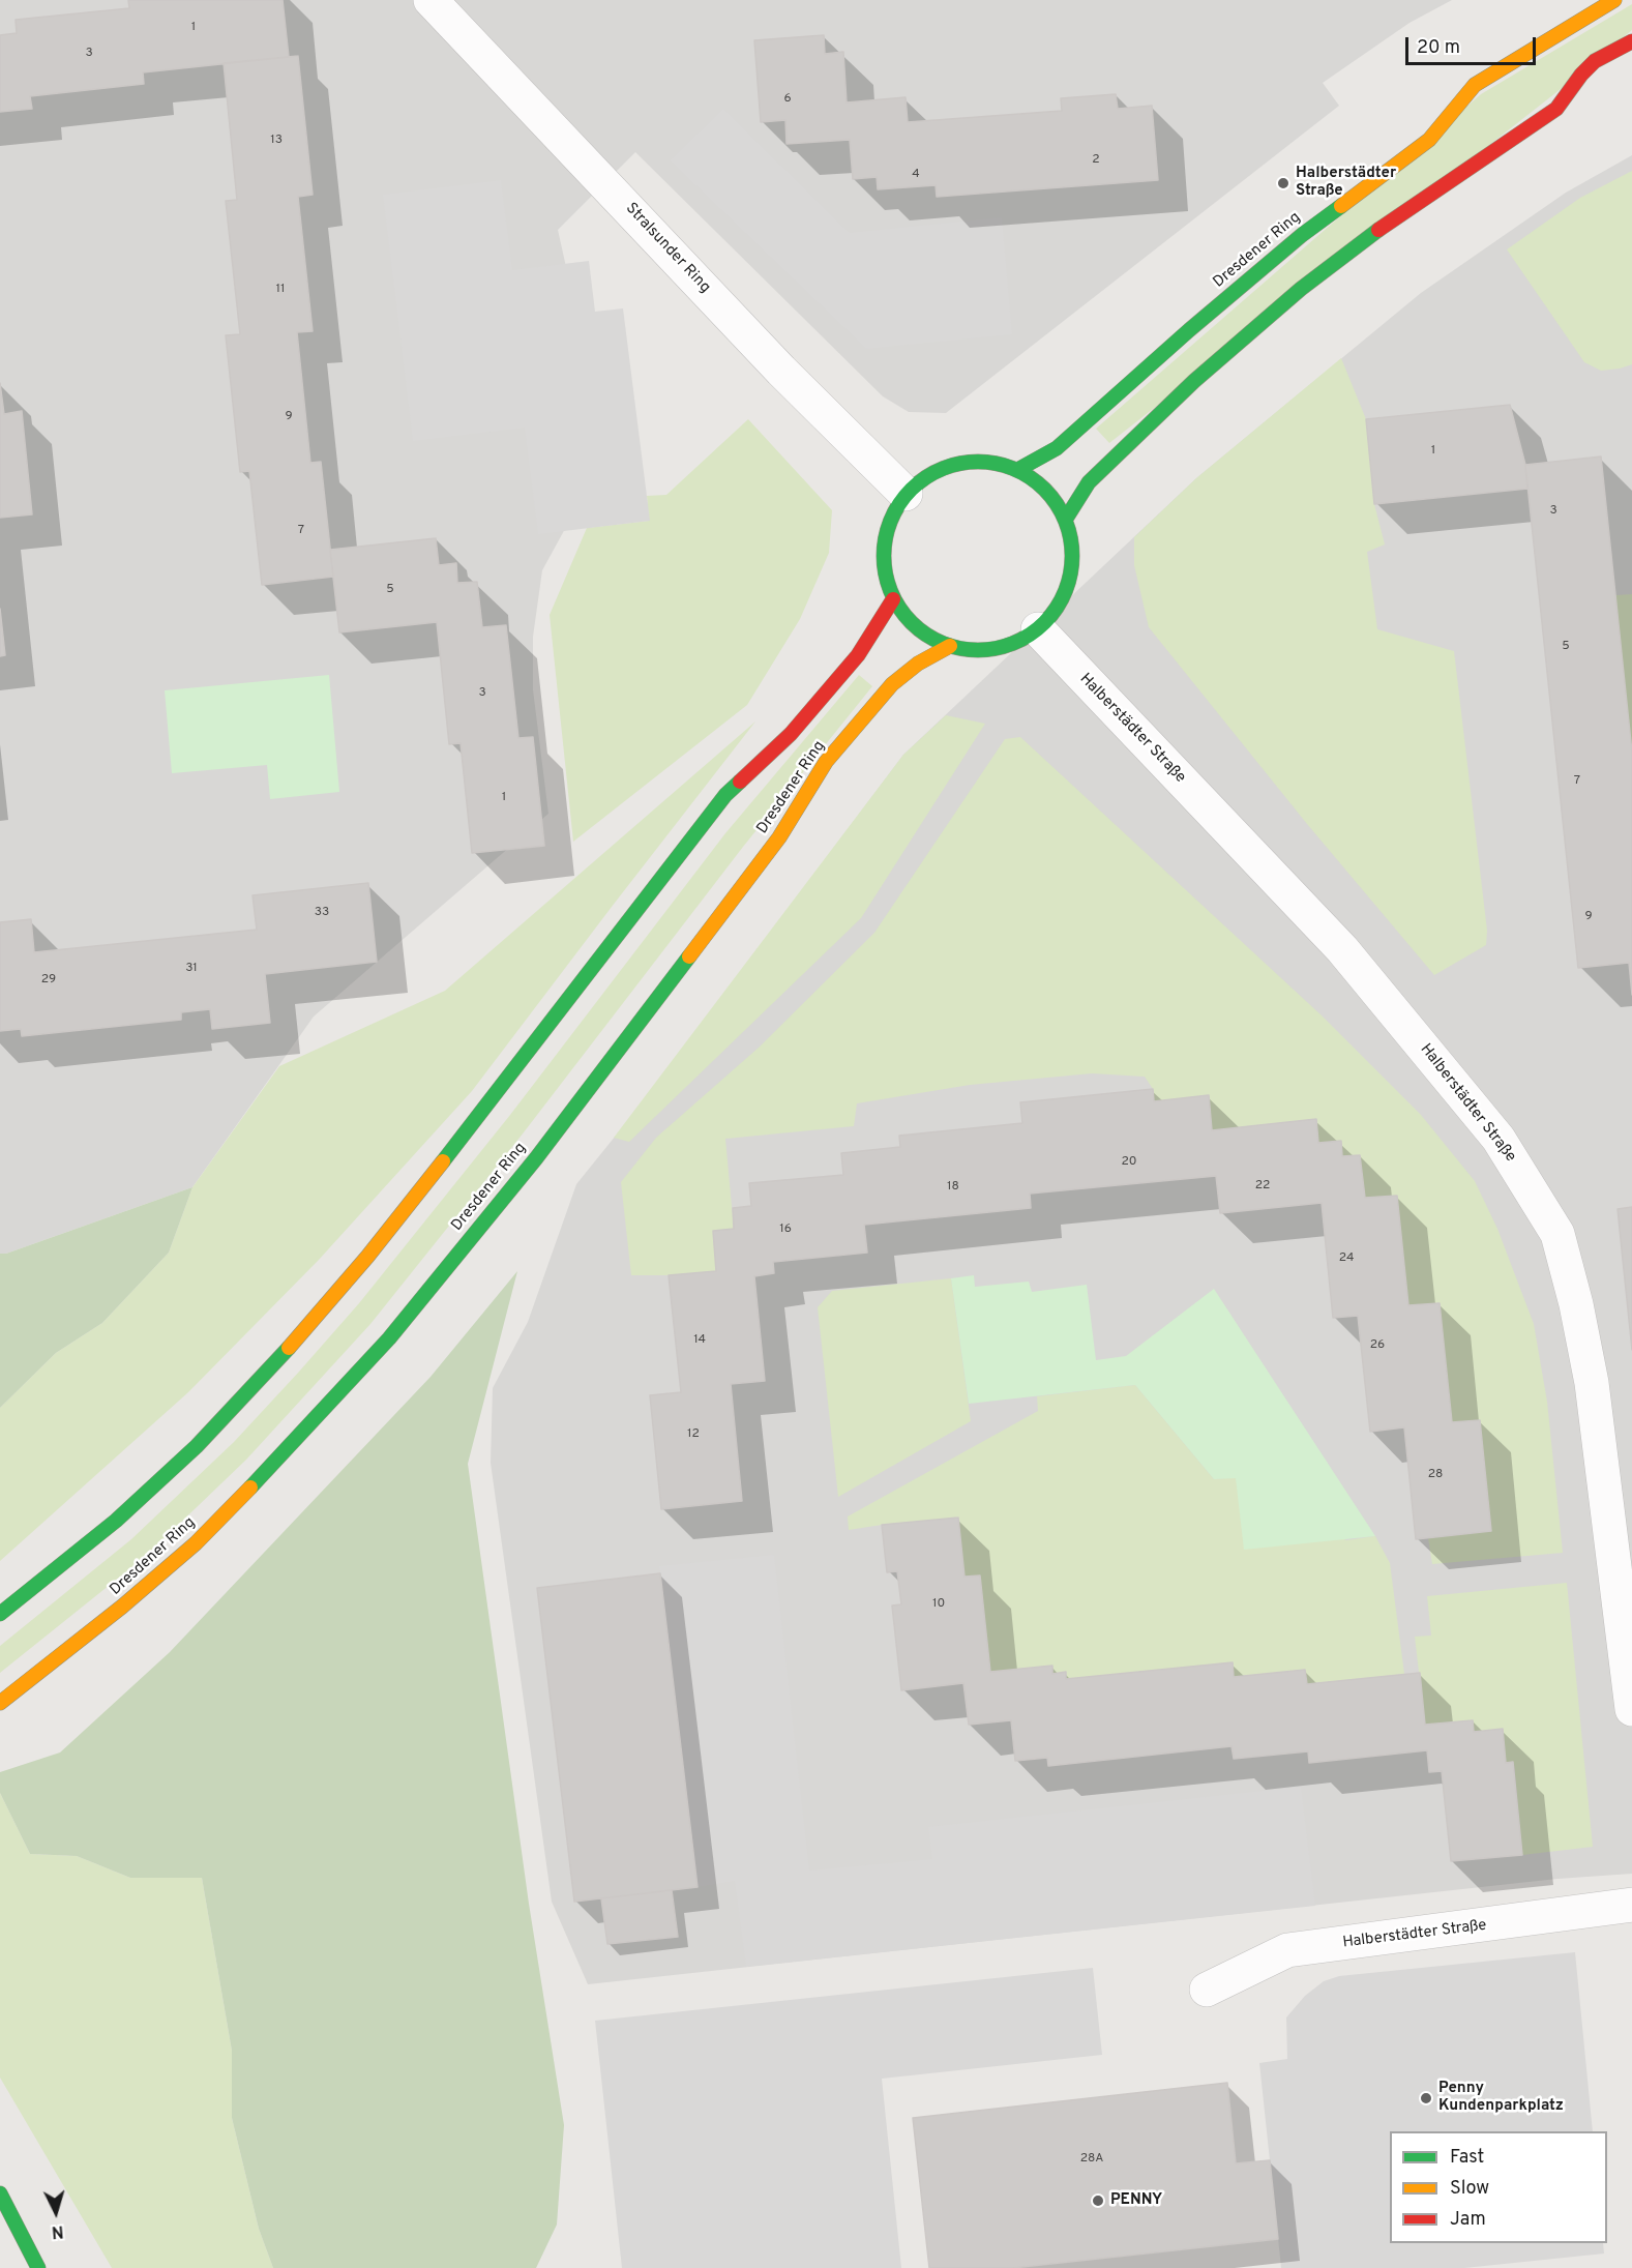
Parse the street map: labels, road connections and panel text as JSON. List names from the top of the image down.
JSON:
{
  "streets": {
    "street": ["Stralsunder Ring", "Dresdener Ring", "Halberstädter Straße"]
  },
  "crossings": [
    ["Stralsunder Ring", "Dresdener Ring"],
    ["Stralsunder Ring", "Halberstädter Straße"],
    ["Dresdener Ring", "Halberstädter Straße"]
  ],
  "places": ["Halberstädter Straße", "Penny Kundenparkplatz", "PENNY"],
  "house_numbers": [
    "1",
    "3",
    "6",
    "13",
    "2",
    "4",
    "11",
    "9",
    "1",
    "3",
    "7",
    "5",
    "5",
    "3",
    "7",
    "1",
    "33",
    "9",
    "31",
    "29",
    "20",
    "22",
    "18",
    "16",
    "24",
    "14",
    "26",
    "12",
    "28",
    "10",
    "28A"
  ],
  "legend": ["Fast", "Slow", "Jam"],
  "scale_bar": "20 m",
  "north": "bottom"
}
